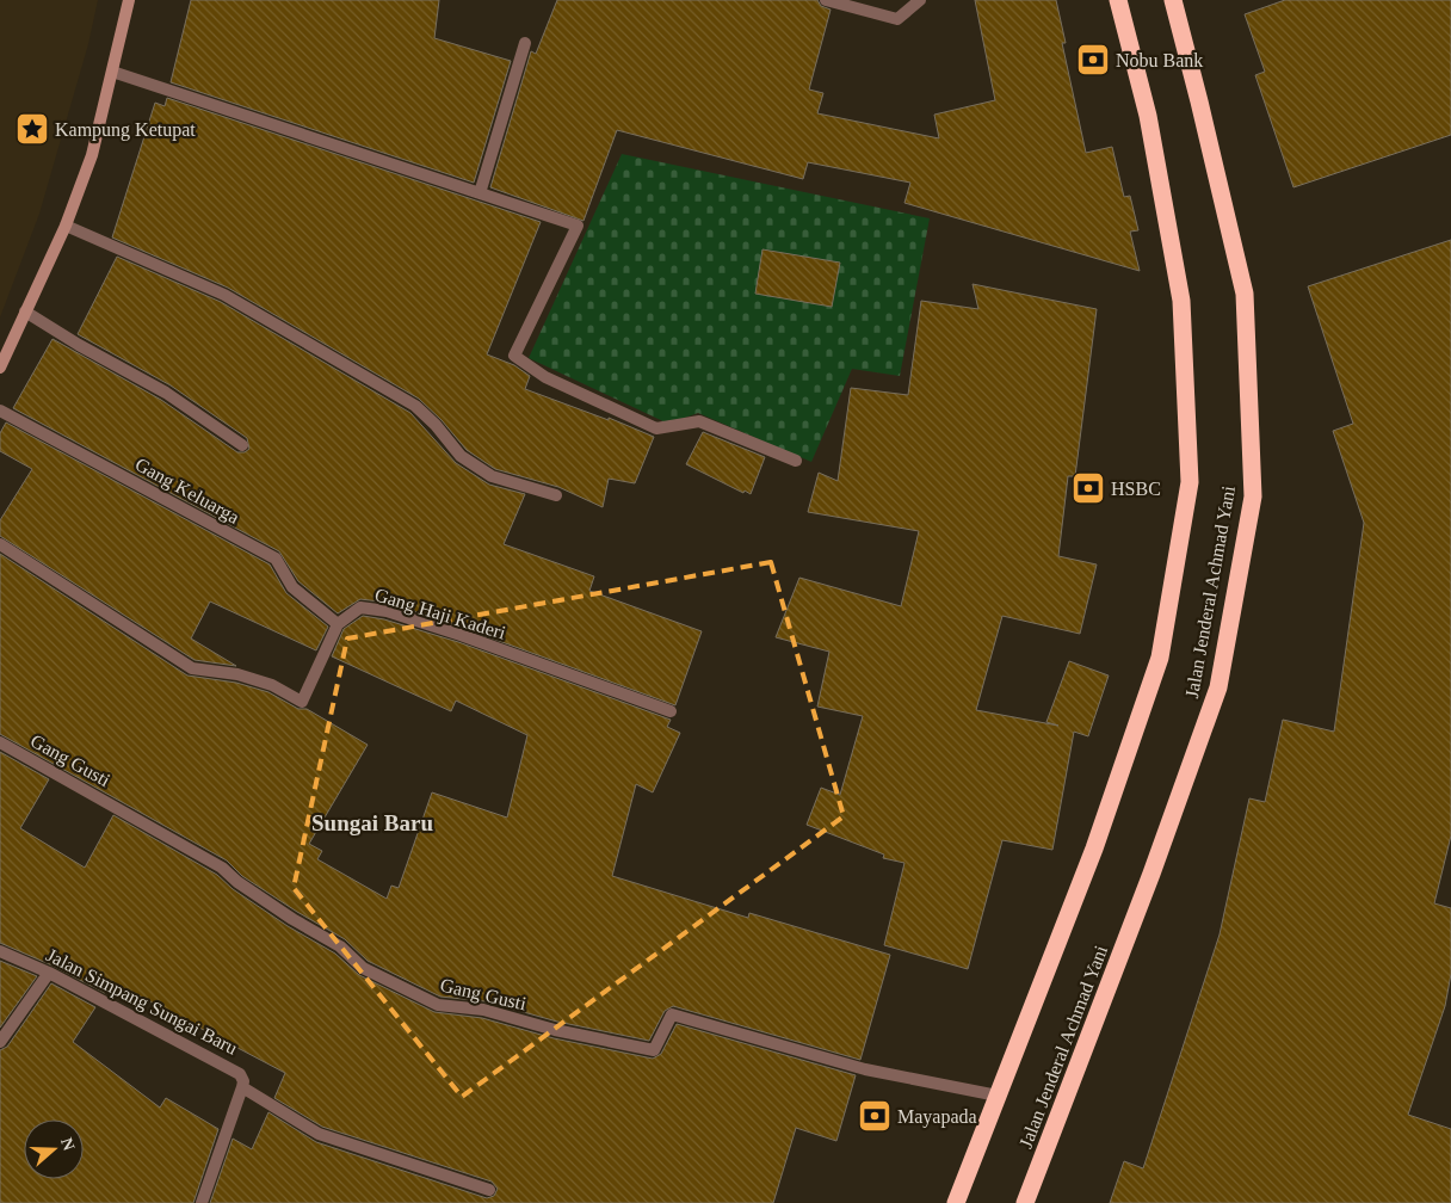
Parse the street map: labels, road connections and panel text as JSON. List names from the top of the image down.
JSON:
{
  "streets": {
    "highway": ["Jalan Jenderal Achmad Yani"],
    "street": [
      "Gang Keluarga",
      "Gang Haji Kaderi",
      "Gang Gusti",
      "Jalan Simpang Sungai Baru"
    ]
  },
  "crossings": [
    ["Gang Keluarga", "Gang Haji Kaderi"],
    ["Jalan Jenderal Achmad Yani", "Gang Gusti"]
  ],
  "districts": ["Sungai Baru"],
  "places": {
    "bank": ["Nobu Bank", "HSBC", "Mayapada"],
    "place": ["Kampung Ketupat"]
  },
  "north": "right"
}
